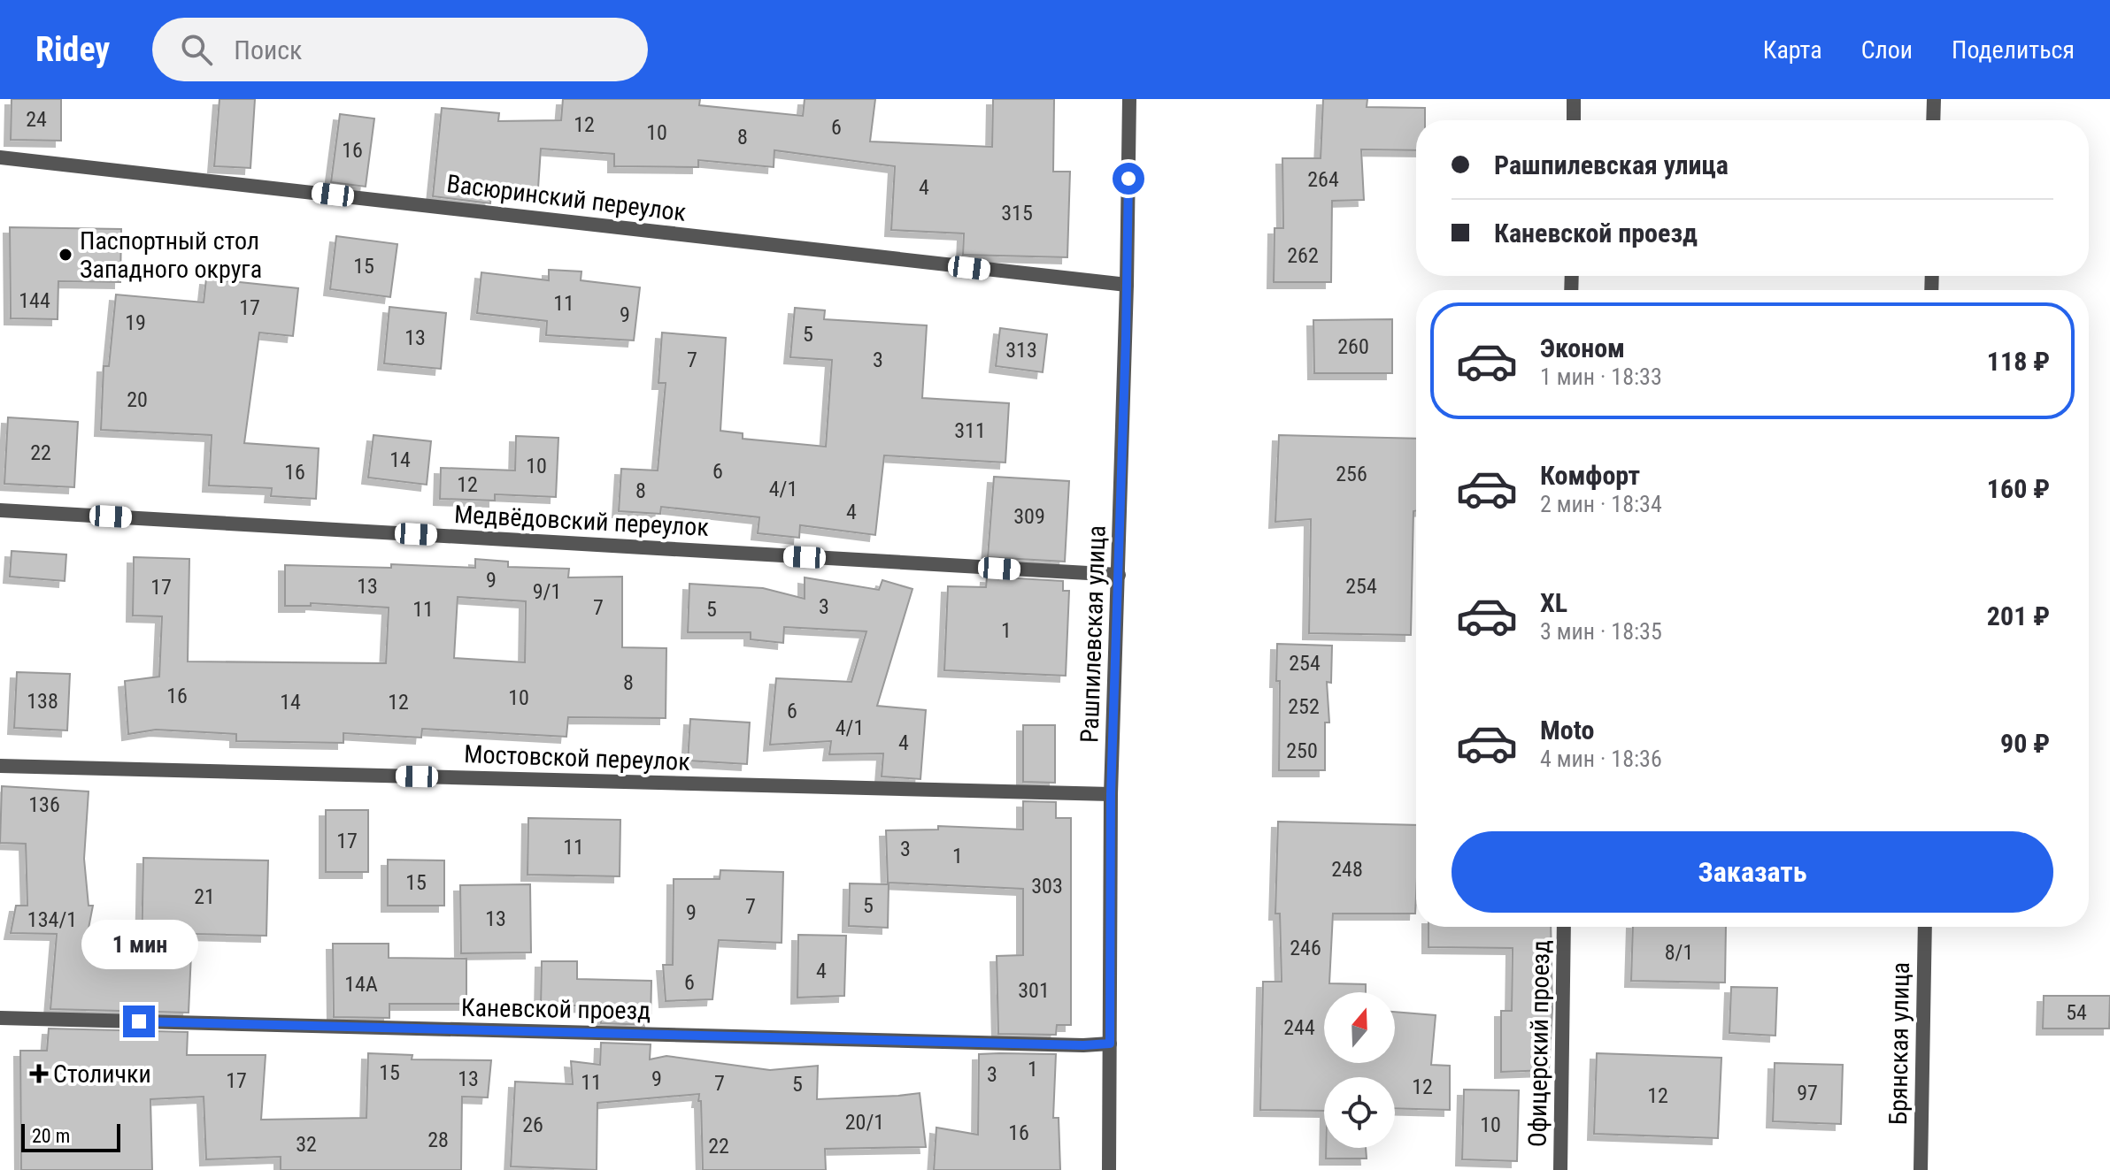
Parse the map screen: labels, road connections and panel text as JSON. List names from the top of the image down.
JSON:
{
  "streets": {
    "street": [
      "Васюринский переулок",
      "Медвёдовский переулок",
      "Рашпилевская улица",
      "Мостовской переулок",
      "Каневской проезд",
      "Офицерский проезд",
      "Брянская улица"
    ]
  },
  "crossings": [
    ["Васюринский переулок", "Рашпилевская улица"],
    ["Медвёдовский переулок", "Рашпилевская улица"],
    ["Рашпилевская улица", "Мостовской переулок"],
    ["Рашпилевская улица", "Каневской проезд"]
  ],
  "places": {
    "other": ["Паспортный стол Западного округа"],
    "health": ["Столички"]
  },
  "house_numbers": [
    "24",
    "12",
    "6",
    "10",
    "8",
    "16",
    "264",
    "4",
    "315",
    "262",
    "15",
    "144",
    "11",
    "17",
    "9",
    "19",
    "5",
    "13",
    "260",
    "313",
    "7",
    "3",
    "20",
    "311",
    "22",
    "14",
    "10",
    "6",
    "16",
    "256",
    "12",
    "4/1",
    "8",
    "4",
    "309",
    "9",
    "13",
    "254",
    "17",
    "9/1",
    "3",
    "7",
    "11",
    "5",
    "1",
    "254",
    "8",
    "16",
    "10",
    "138",
    "14",
    "12",
    "252",
    "6",
    "4/1",
    "4",
    "250",
    "136",
    "17",
    "11",
    "3",
    "1",
    "248",
    "15",
    "303",
    "21",
    "5",
    "7",
    "9",
    "13",
    "134/1",
    "246",
    "8/1",
    "4",
    "6",
    "14А",
    "301",
    "54",
    "244",
    "1",
    "15",
    "3",
    "13",
    "9",
    "17",
    "11",
    "7",
    "5",
    "12",
    "97",
    "12",
    "20/1",
    "26",
    "10",
    "16",
    "28",
    "32",
    "22"
  ],
  "scale_bar": "20 m",
  "north": "top",
  "page": {
    "header": "Ridey",
    "search": "Поиск",
    "nav": ["Карта", "Слои", "Поделиться"],
    "banner": ["Рашпилевская улица", "Каневской проезд"],
    "list": [
      {
        "name": "Эконом",
        "note": "1 мин · 18:33",
        "value": "118 ₽"
      },
      {
        "name": "Комфорт",
        "note": "2 мин · 18:34",
        "value": "160 ₽"
      },
      {
        "name": "XL",
        "note": "3 мин · 18:35",
        "value": "201 ₽"
      },
      {
        "name": "Moto",
        "note": "4 мин · 18:36",
        "value": "90 ₽"
      }
    ],
    "buttons": "Заказать",
    "bubble": "1 мин",
    "scale": "20 m"
  }
}
